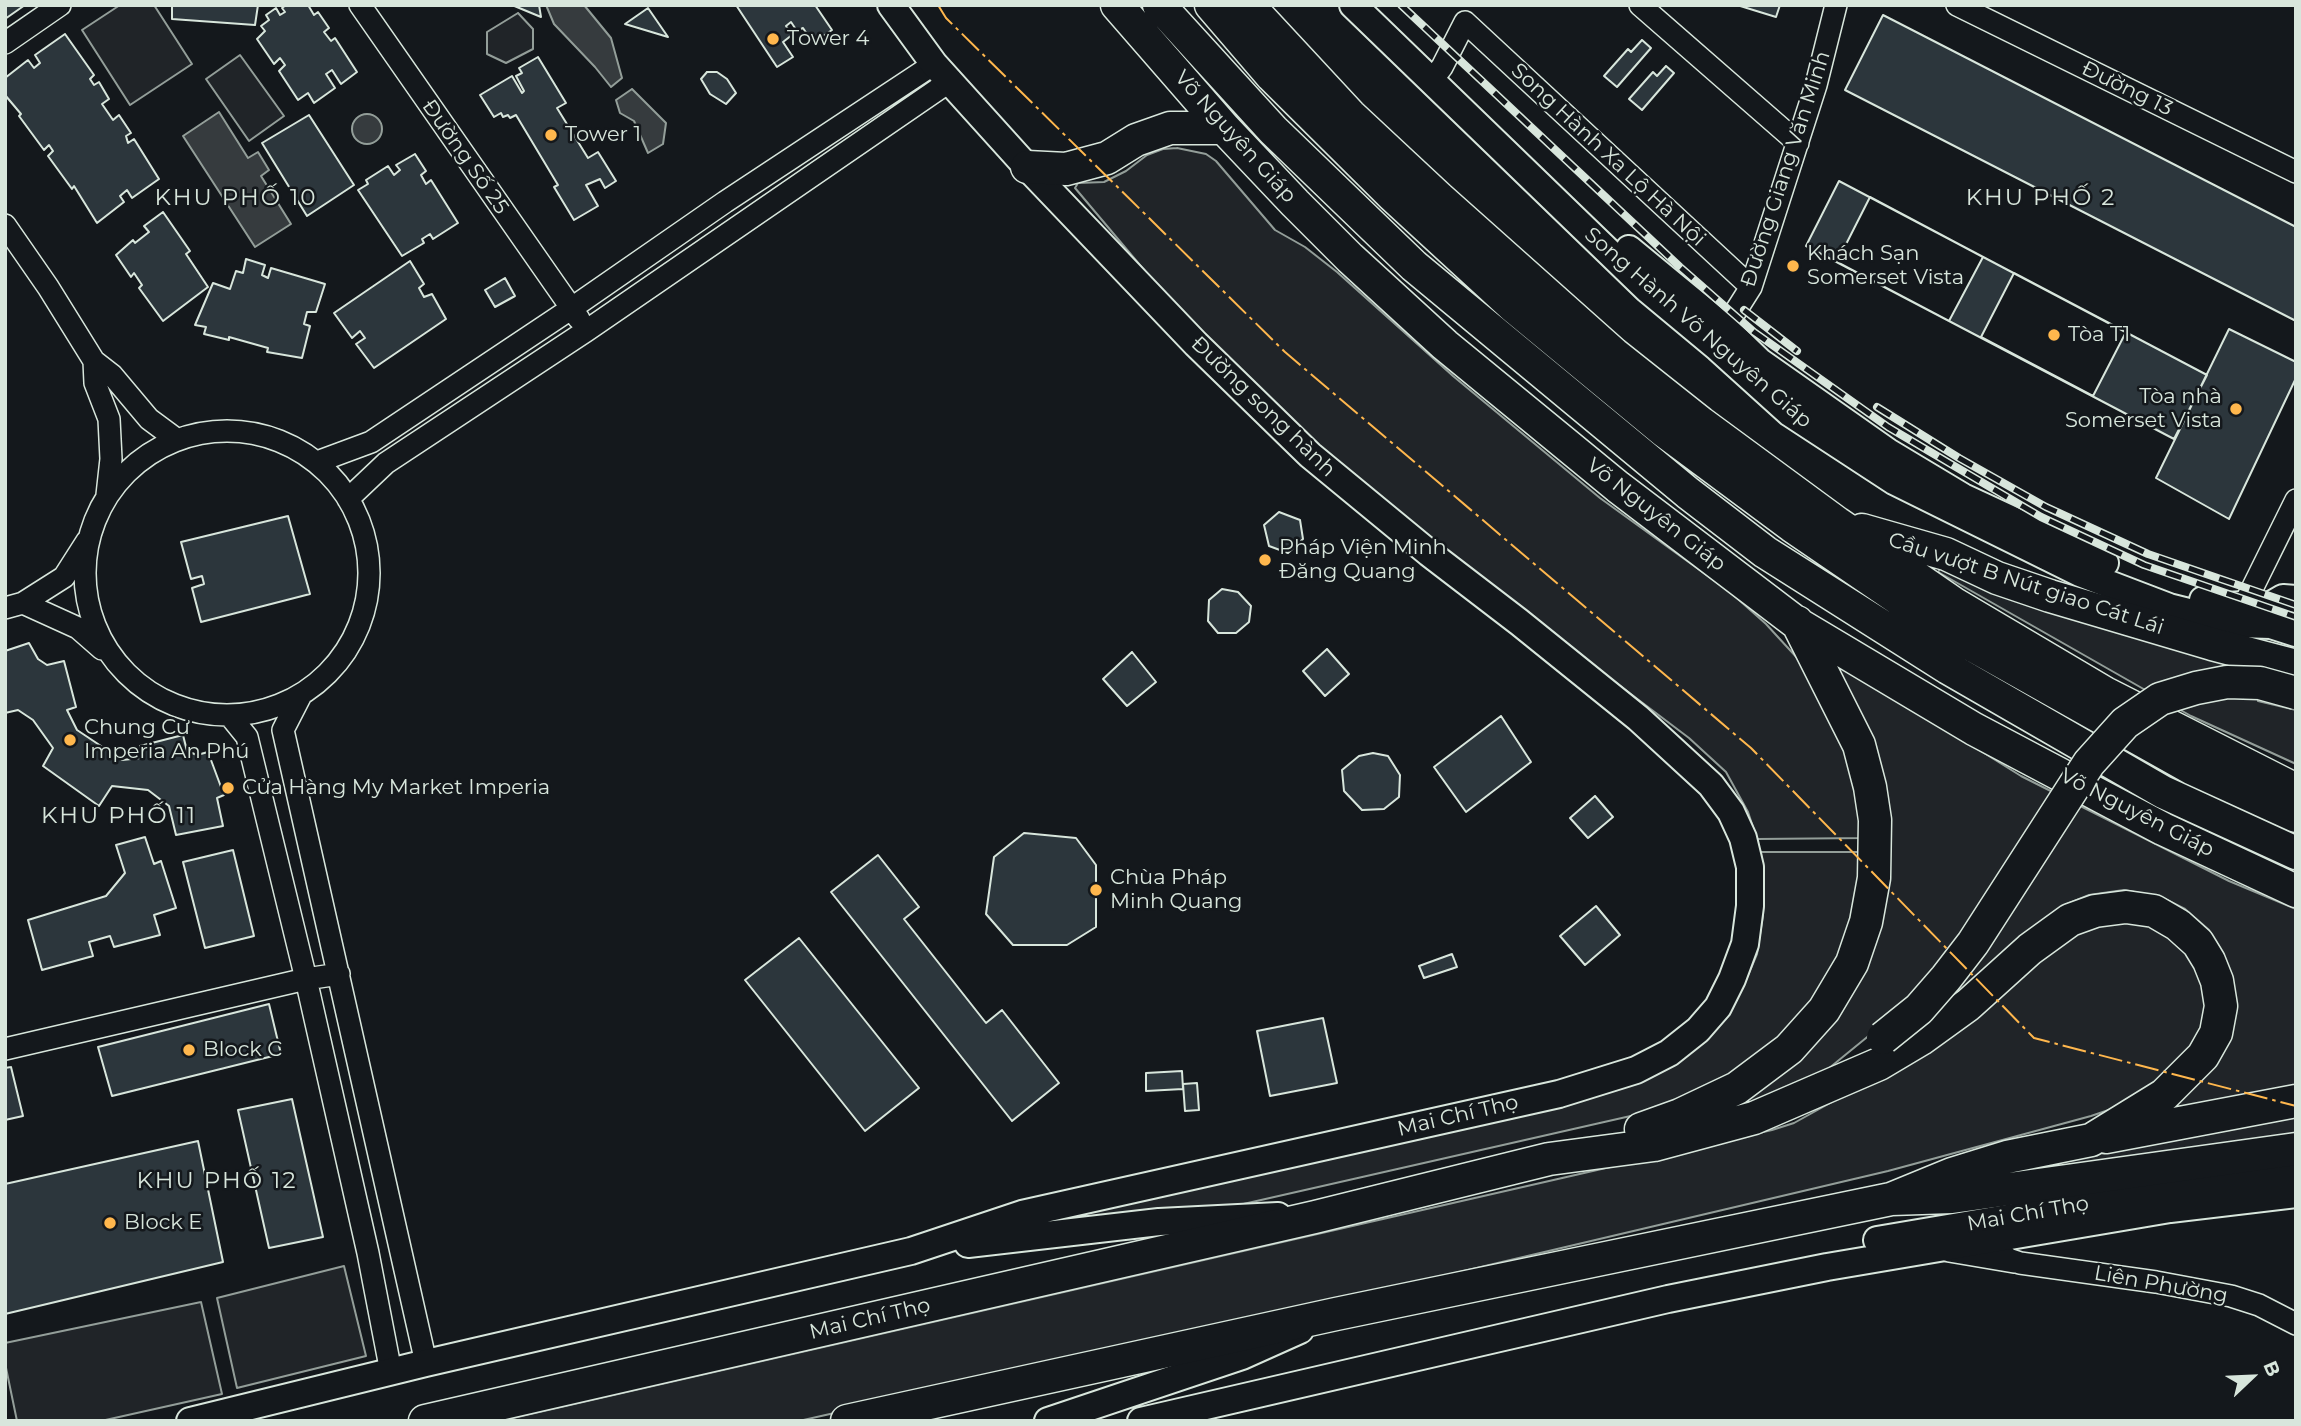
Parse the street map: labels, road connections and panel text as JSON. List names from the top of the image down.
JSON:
{
  "streets": {
    "highway": ["Võ Nguyên Giáp", "Cầu vượt B Nút giao Cát Lái", "Mai Chí Thọ"],
    "main road": ["Song Hành Võ Nguyên Giáp", "Đường song hành"],
    "street": [
      "Đường 13",
      "Song Hành Xa Lộ Hà Nội",
      "Đường Số 25",
      "Đường Giang Văn Minh",
      "Liên Phường"
    ]
  },
  "crossings": [
    ["Song Hành Xa Lộ Hà Nội", "Đường Giang Văn Minh"],
    ["Song Hành Xa Lộ Hà Nội", "Song Hành Võ Nguyên Giáp"],
    ["Đường Giang Văn Minh", "Song Hành Võ Nguyên Giáp"],
    ["Đường song hành", "Mai Chí Thọ"],
    ["Mai Chí Thọ", "Liên Phường"]
  ],
  "districts": [
    "KHU PHỐ 10",
    "KHU PHỐ 2",
    "KHU PHỐ 11",
    "KHU PHỐ 12"
  ],
  "places": [
    "Tower 4",
    "Tower 1",
    "Khách Sạn Somerset Vista",
    "Tòa T1",
    "Tòa nhà Somerset Vista",
    "Pháp Viện Minh Đăng Quang",
    "Chung Cư Imperia An Phú",
    "Cửa Hàng My Market Imperia",
    "Chùa Pháp Minh Quang",
    "Block C",
    "Block E"
  ],
  "north": "top right"
}
